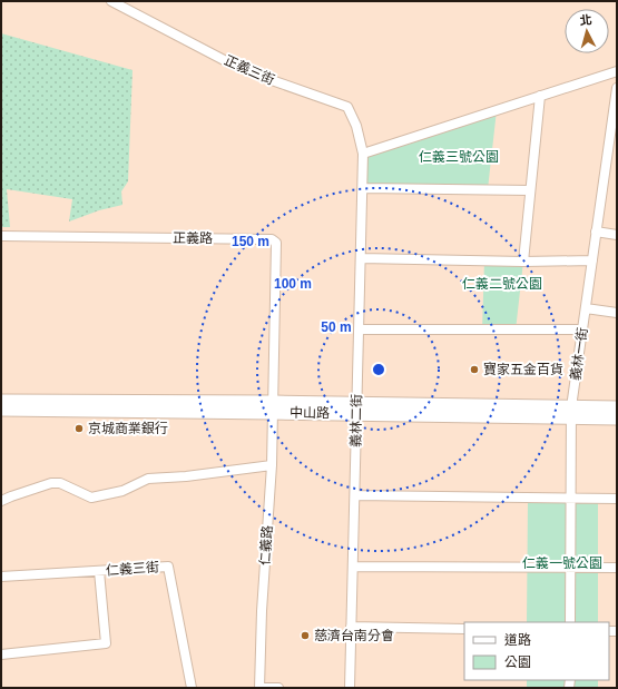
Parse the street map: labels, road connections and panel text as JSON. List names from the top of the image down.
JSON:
{
  "streets": {
    "main road": ["中山路"],
    "street": [
      "正義三街",
      "正義路",
      "義林一街",
      "義林二街",
      "仁義路",
      "仁義三街"
    ]
  },
  "crossings": [
    ["正義三街", "義林二街"],
    ["正義路", "中山路"],
    ["正義路", "仁義路"],
    ["義林一街", "中山路"],
    ["中山路", "義林二街"],
    ["中山路", "仁義路"]
  ],
  "parks": ["仁義三號公園", "仁義二號公園", "仁義一號公園"],
  "places": ["寶家五金百貨", "京城商業銀行", "慈濟台南分會"],
  "legend": ["道路", "公園"],
  "north": "top",
  "rings": ["150 m", "100 m", "50 m"]
}
